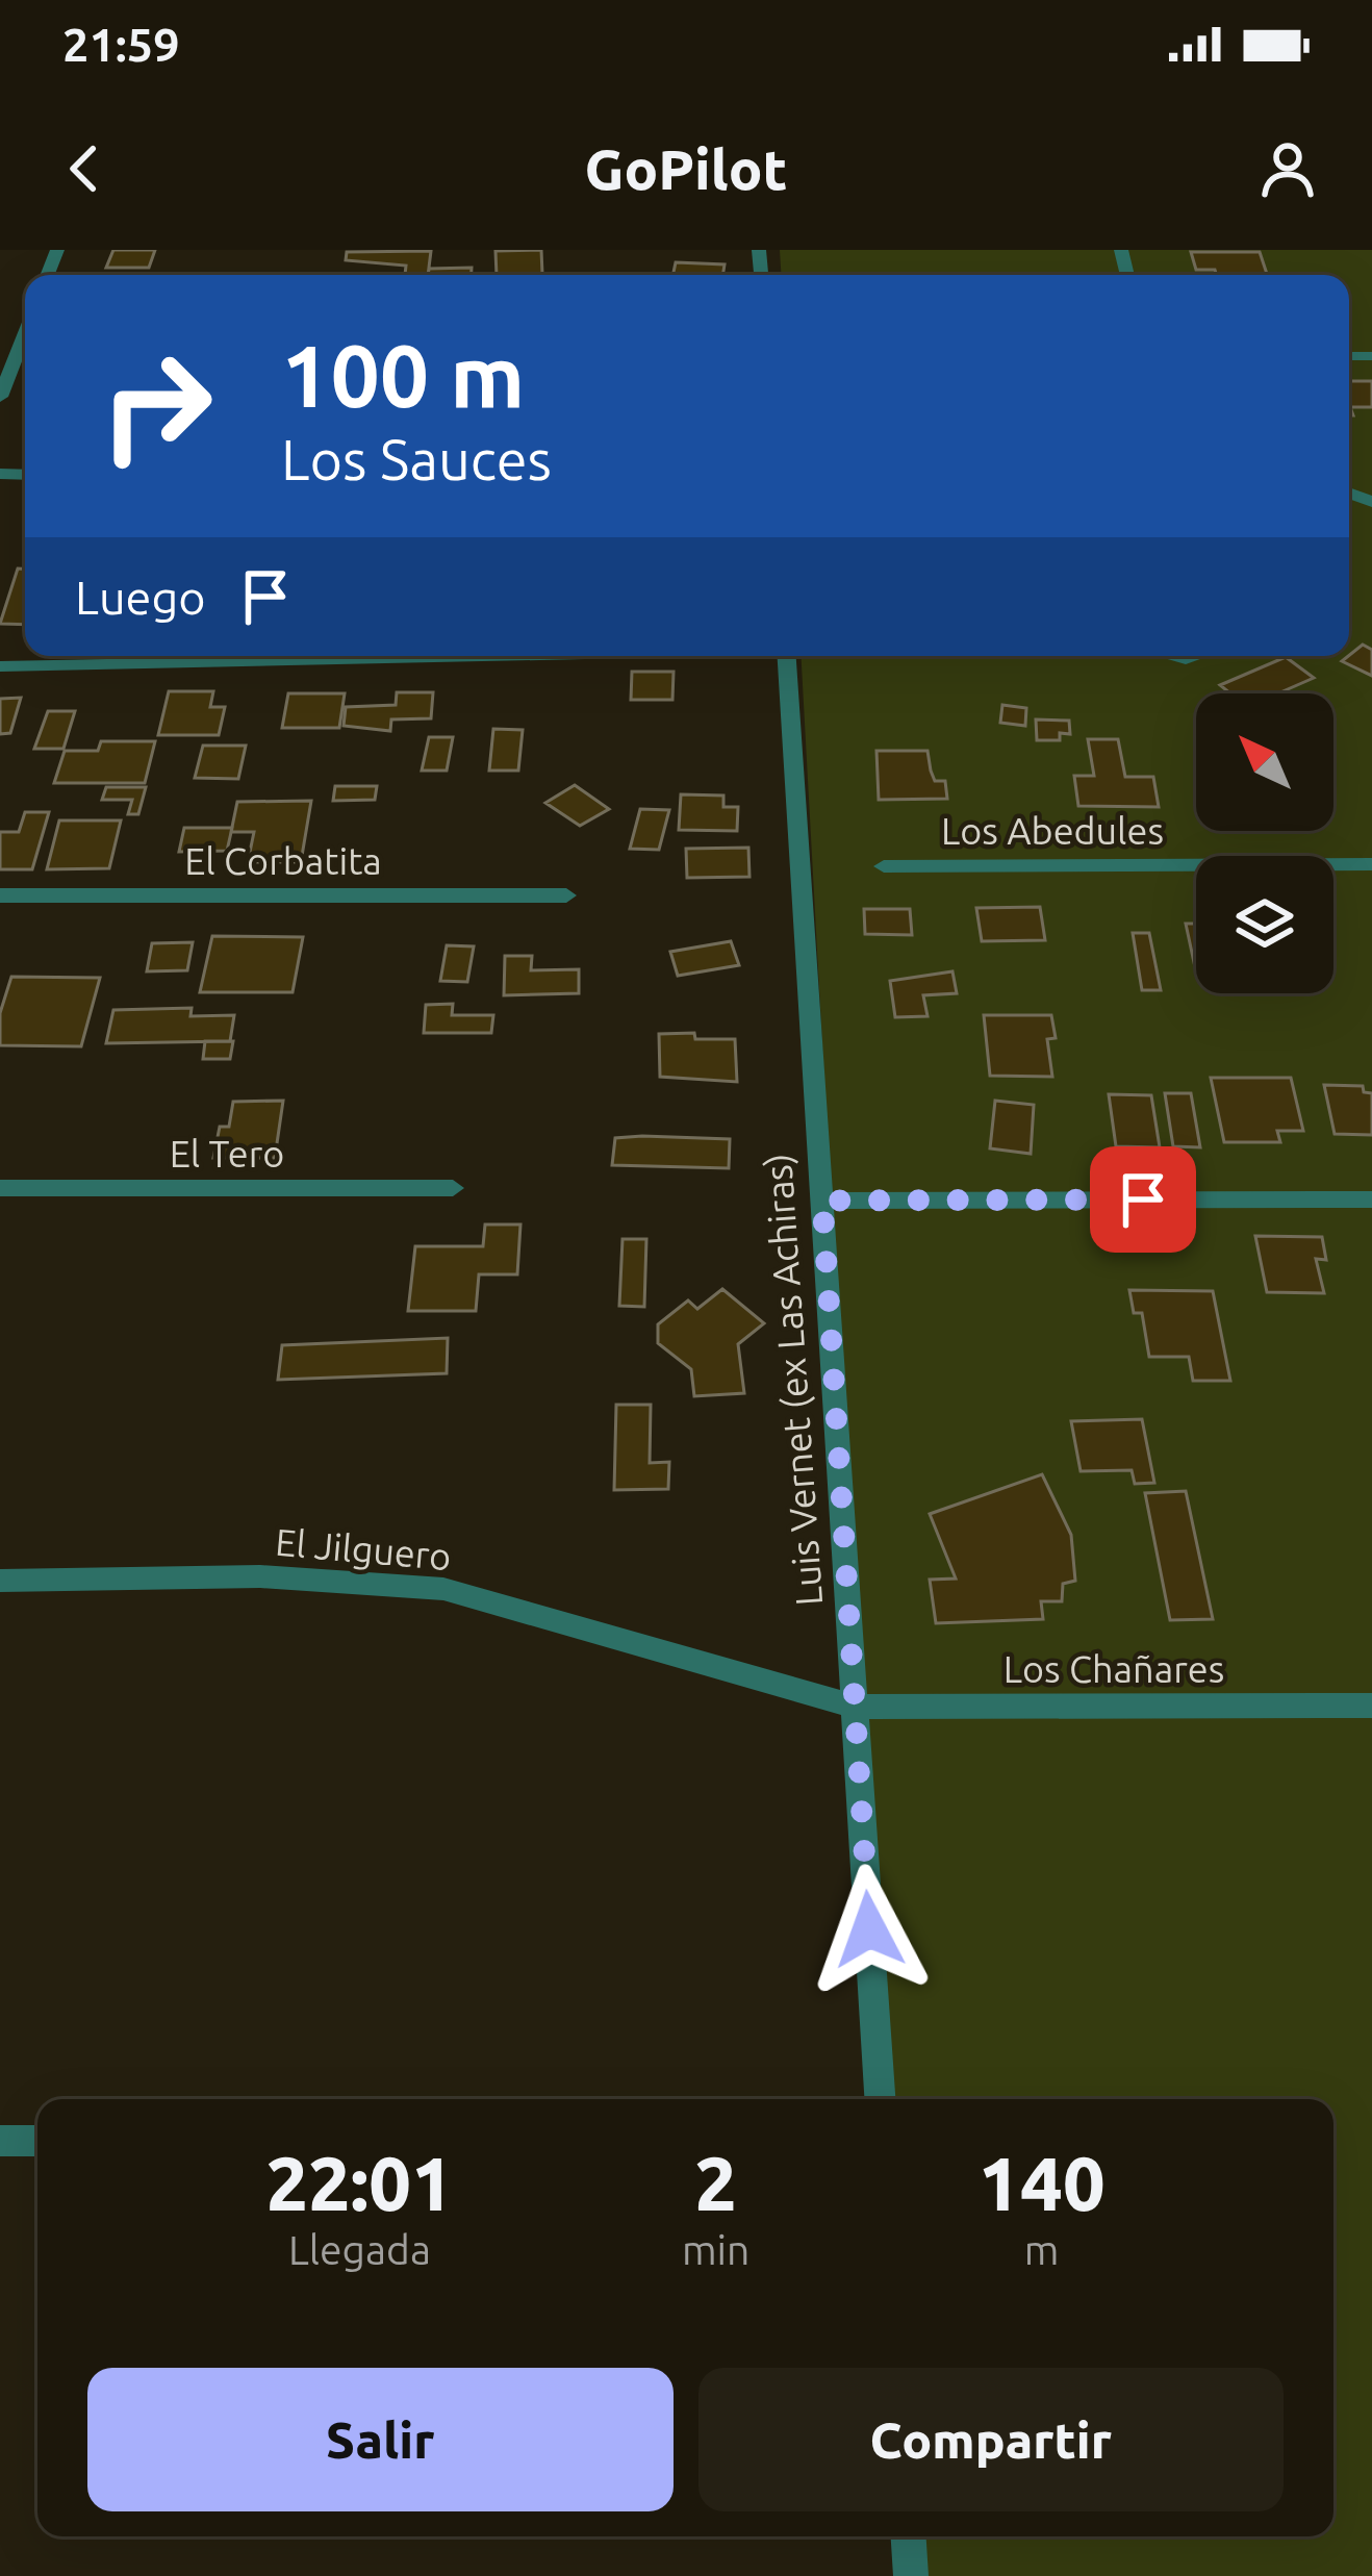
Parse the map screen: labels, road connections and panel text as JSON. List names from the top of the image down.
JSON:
{
  "streets": {
    "street": [
      "Los Abedules",
      "El Corbatita",
      "El Tero",
      "Luis Vernet (ex Las Achiras)",
      "El Jilguero",
      "Los Chañares"
    ]
  },
  "crossings": [
    ["Luis Vernet (ex Las Achiras)", "El Jilguero"],
    ["Luis Vernet (ex Las Achiras)", "Los Chañares"],
    ["El Jilguero", "Los Chañares"]
  ],
  "north": "top left",
  "page": {
    "status": "21:59",
    "header": "GoPilot",
    "turn": ["100 m", "Los Sauces"],
    "then": "Luego",
    "eta": [
      "22:01",
      "Llegada",
      "2",
      "min",
      "140",
      "m"
    ],
    "buttons": ["Salir", "Compartir"]
  }
}
